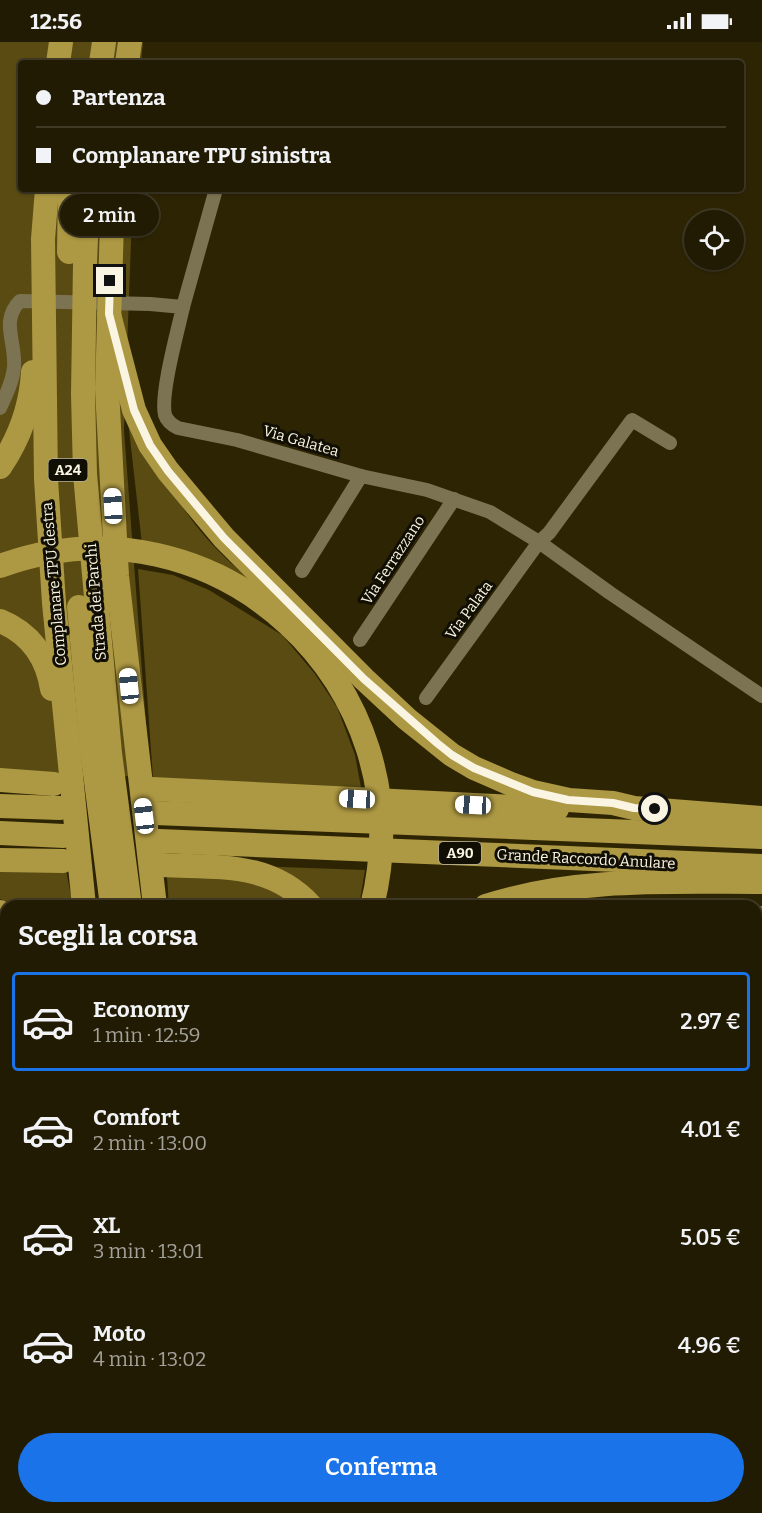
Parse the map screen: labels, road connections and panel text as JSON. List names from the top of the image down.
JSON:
{
  "streets": {
    "highway": [
      "A24",
      "Complanare TPU destra",
      "Strada dei Parchi",
      "A90",
      "Grande Raccordo Anulare"
    ],
    "street": ["Via Galatea", "Via Ferrazzano", "Via Palata"]
  },
  "crossings": [
    ["Via Galatea", "Via Ferrazzano"],
    ["Via Galatea", "Via Palata"],
    ["Complanare TPU destra", "Strada dei Parchi"]
  ],
  "page": {
    "status": "12:56",
    "banner": ["Partenza", "Complanare TPU sinistra"],
    "bubble": "2 min",
    "heading": "Scegli la corsa",
    "list": [
      {
        "name": "Economy",
        "note": "1 min · 12:59",
        "value": "2.97 €"
      },
      {
        "name": "Comfort",
        "note": "2 min · 13:00",
        "value": "4.01 €"
      },
      {
        "name": "XL",
        "note": "3 min · 13:01",
        "value": "5.05 €"
      },
      {
        "name": "Moto",
        "note": "4 min · 13:02",
        "value": "4.96 €"
      }
    ],
    "buttons": "Conferma"
  }
}
